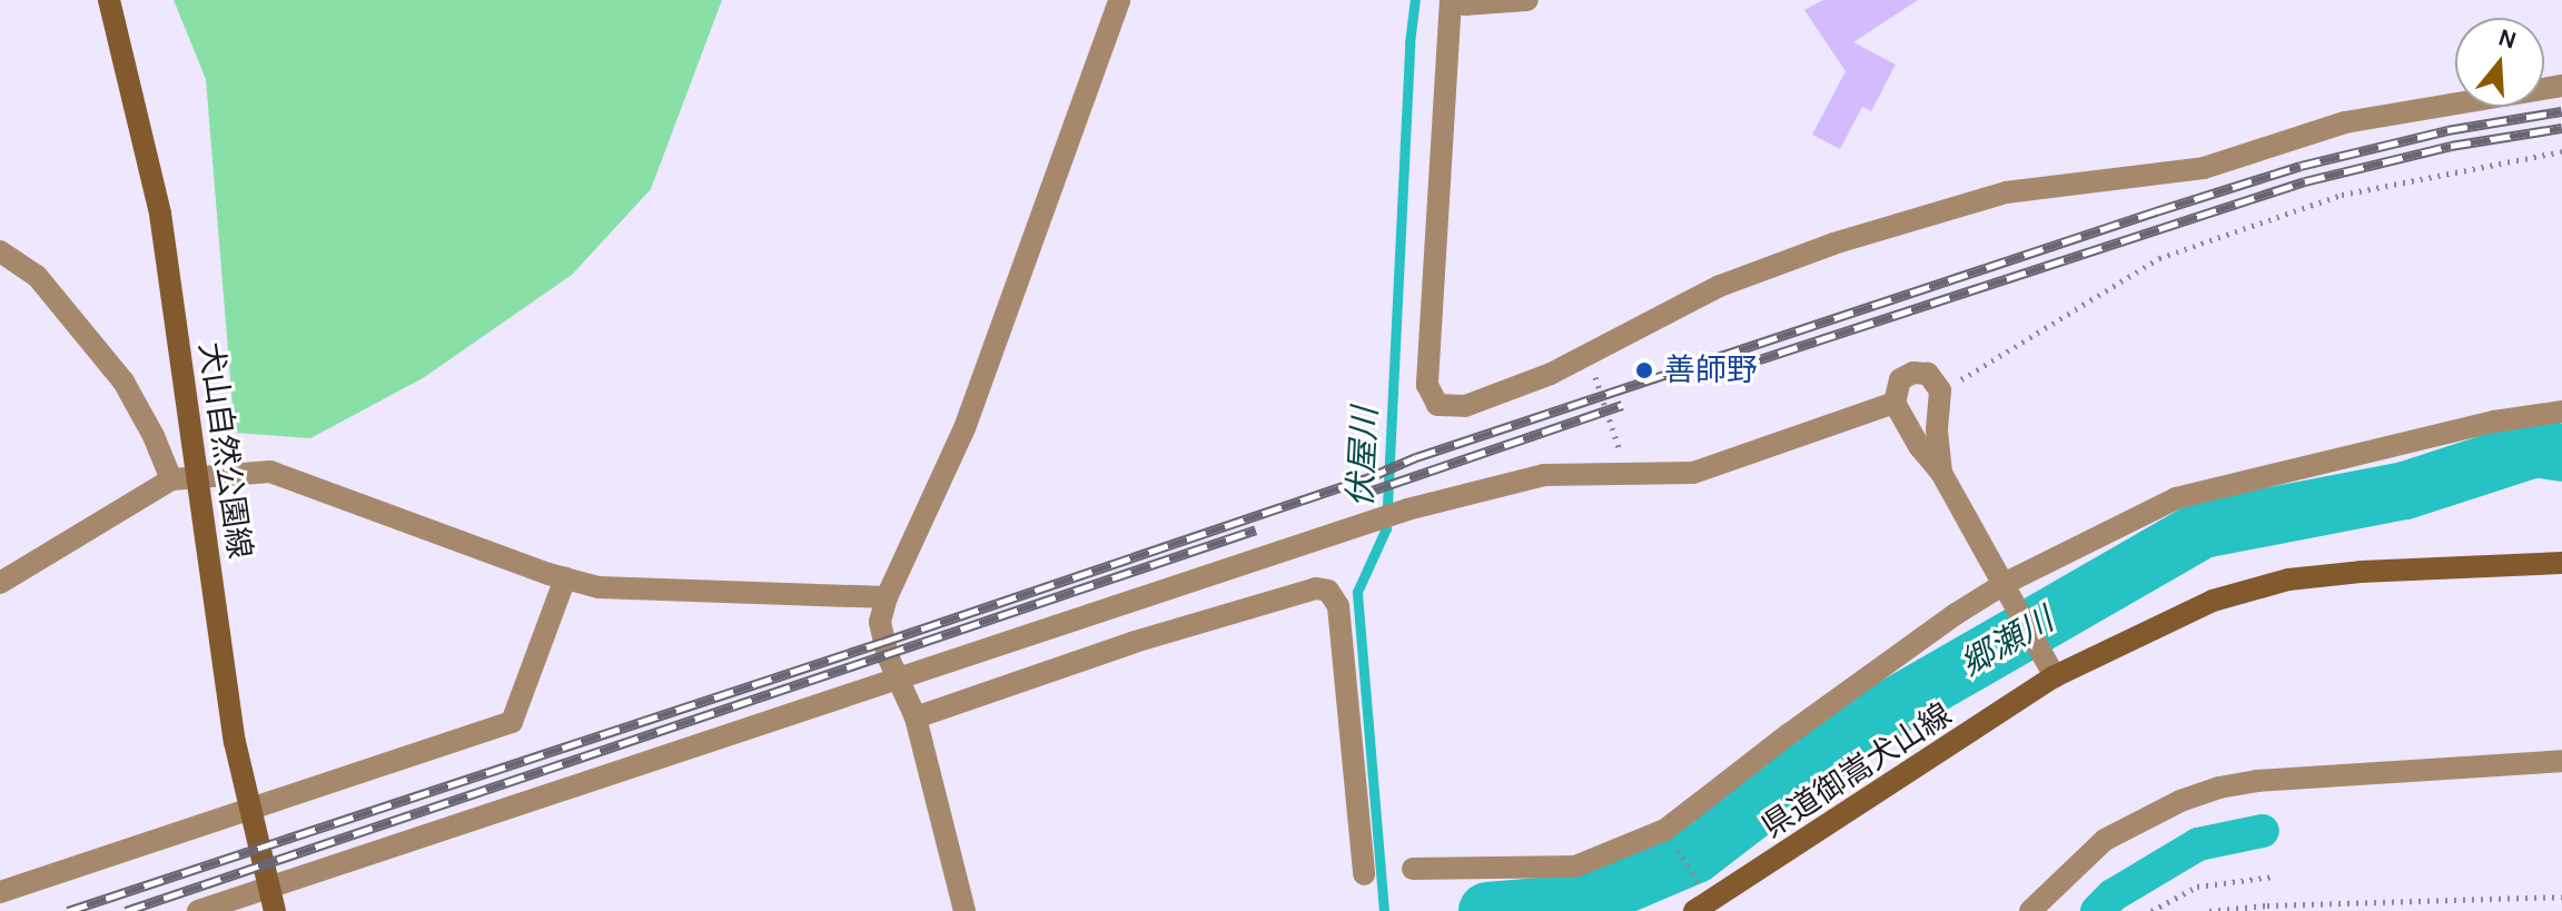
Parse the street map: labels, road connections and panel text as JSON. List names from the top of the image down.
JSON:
{
  "streets": {
    "main road": ["犬山自然公園線", "県道御嵩犬山線"]
  },
  "water": ["伏屋川", "郷瀬川"],
  "places": ["善師野"],
  "north": "top"
}
